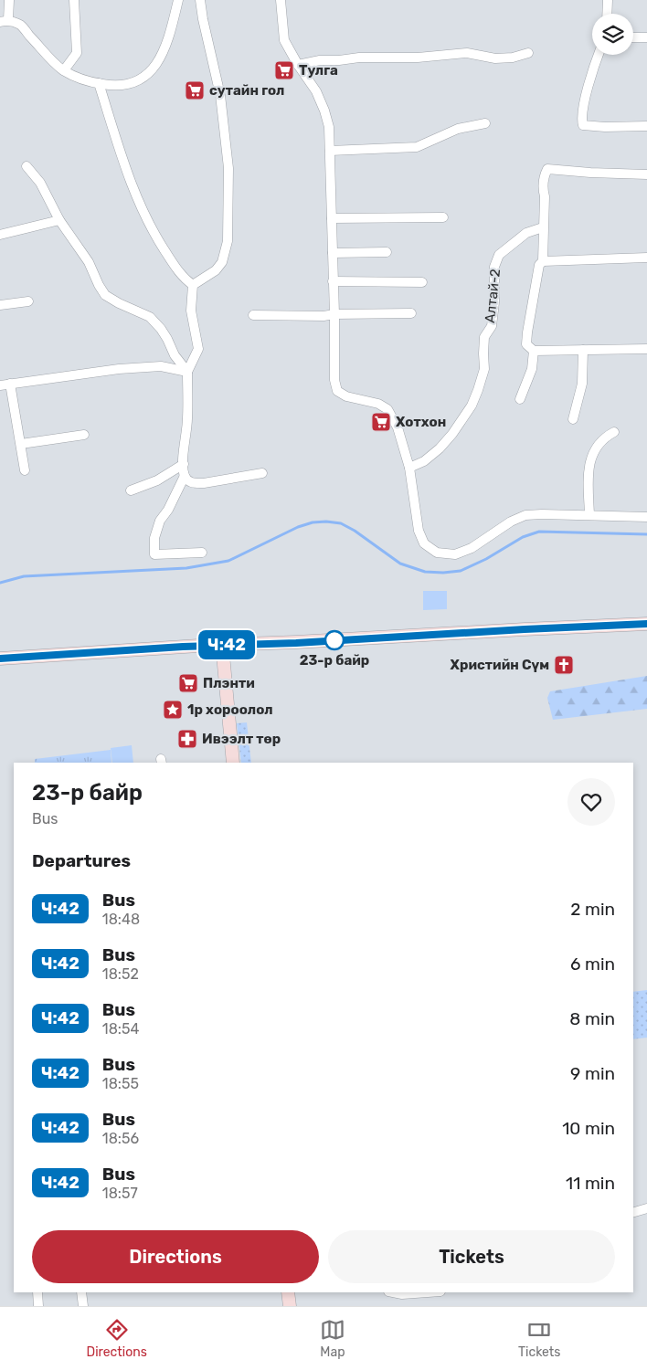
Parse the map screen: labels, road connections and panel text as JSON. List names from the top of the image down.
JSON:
{
  "streets": {
    "street": ["Алтай-2"]
  },
  "places": {
    "supermarket": [
      "Тулга",
      "сутайн гол",
      "Хотхон",
      "Плэнти"
    ],
    "other": ["23-р байр"],
    "church": ["Христийн Сүм"],
    "place": ["1р хороолол"],
    "pharmacy": ["Ивээлт төр"]
  },
  "lines": ["bus line Ч:42"],
  "page": {
    "on_map": "Ч:42",
    "heading": [
      ["23-р байр", "Bus"],
      "Departures"
    ],
    "list": [
      {
        "mark": "Ч:42",
        "name": "Bus",
        "note": "18:48",
        "value": "2 min"
      },
      {
        "mark": "Ч:42",
        "name": "Bus",
        "note": "18:52",
        "value": "6 min"
      },
      {
        "mark": "Ч:42",
        "name": "Bus",
        "note": "18:54",
        "value": "8 min"
      },
      {
        "mark": "Ч:42",
        "name": "Bus",
        "note": "18:55",
        "value": "9 min"
      },
      {
        "mark": "Ч:42",
        "name": "Bus",
        "note": "18:56",
        "value": "10 min"
      },
      {
        "mark": "Ч:42",
        "name": "Bus",
        "note": "18:57",
        "value": "11 min"
      }
    ],
    "buttons": ["Directions", "Tickets"],
    "tabs": ["Directions", "Map", "Tickets"]
  }
}
